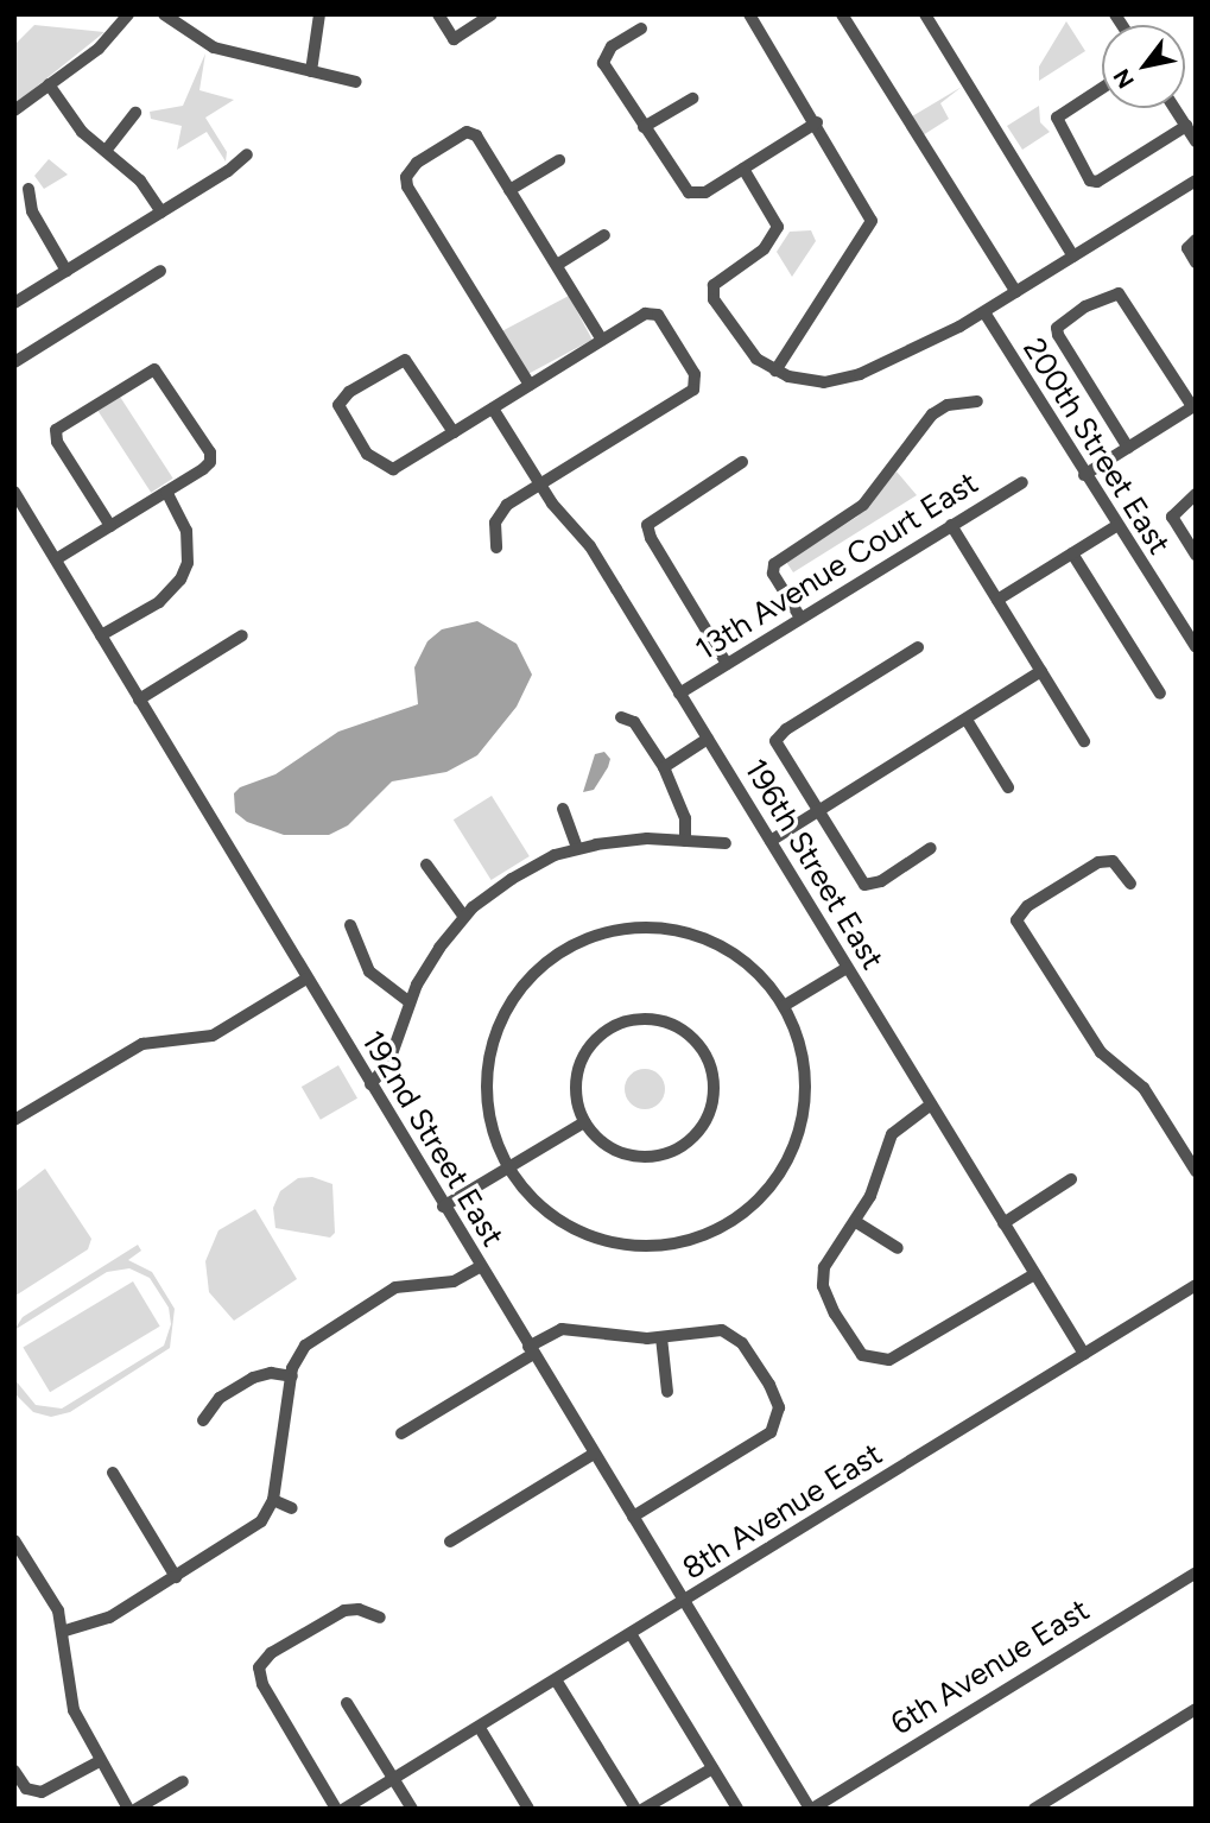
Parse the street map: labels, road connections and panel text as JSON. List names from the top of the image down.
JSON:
{
  "streets": {
    "street": [
      "200th Street East",
      "13th Avenue Court East",
      "196th Street East",
      "192nd Street East",
      "8th Avenue East",
      "6th Avenue East"
    ]
  },
  "crossings": [
    ["13th Avenue Court East", "196th Street East"],
    ["196th Street East", "8th Avenue East"],
    ["192nd Street East", "8th Avenue East"],
    ["192nd Street East", "6th Avenue East"]
  ],
  "north": "bottom left"
}
